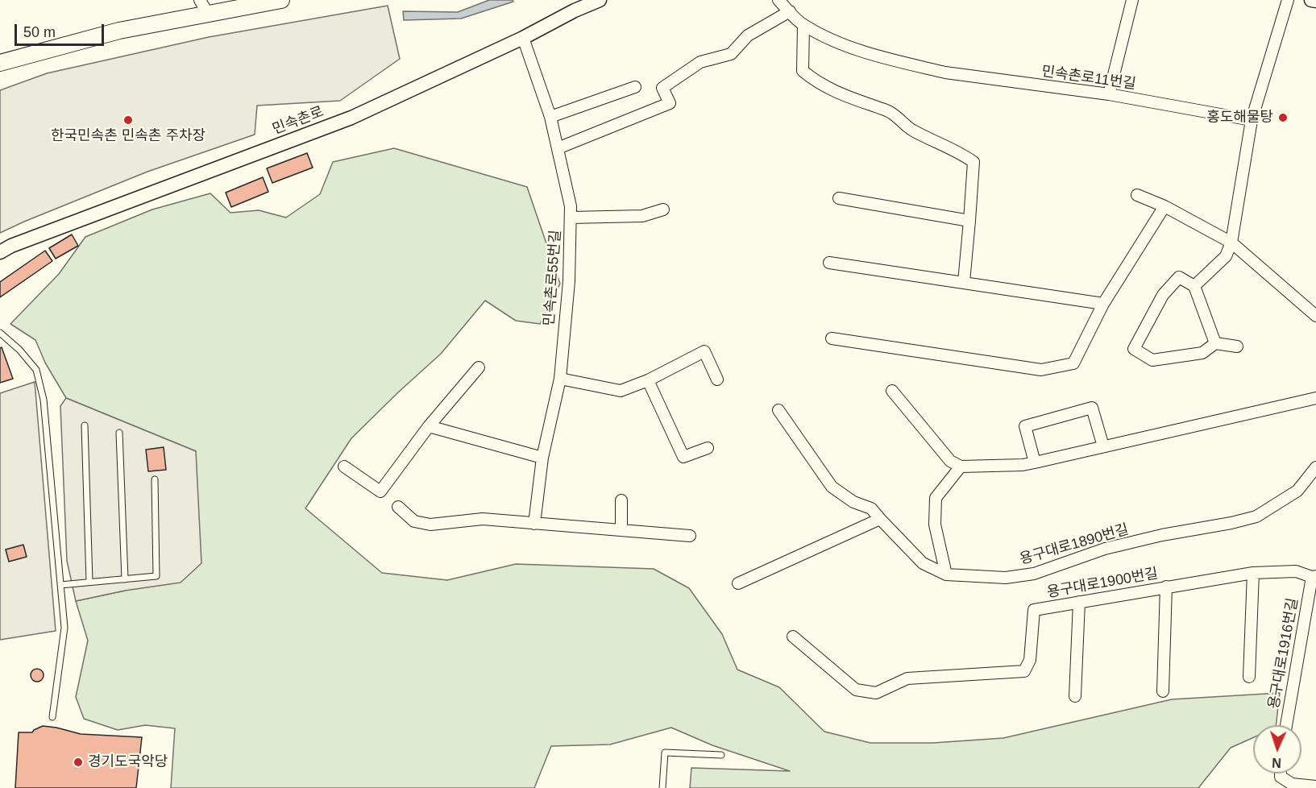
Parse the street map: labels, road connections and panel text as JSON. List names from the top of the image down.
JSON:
{
  "streets": {
    "street": [
      "민속촌로11번길",
      "민속촌로",
      "민속촌로55번길",
      "용구대로1890번길",
      "용구대로1900번길",
      "용구대로1916번길"
    ]
  },
  "crossings": [
    ["민속촌로", "민속촌로55번길"],
    ["용구대로1900번길", "용구대로1916번길"]
  ],
  "places": ["홍도해물탕", "한국민속촌 민속촌 주차장", "경기도국악당"],
  "scale_bar": "50 m",
  "north": "bottom"
}
